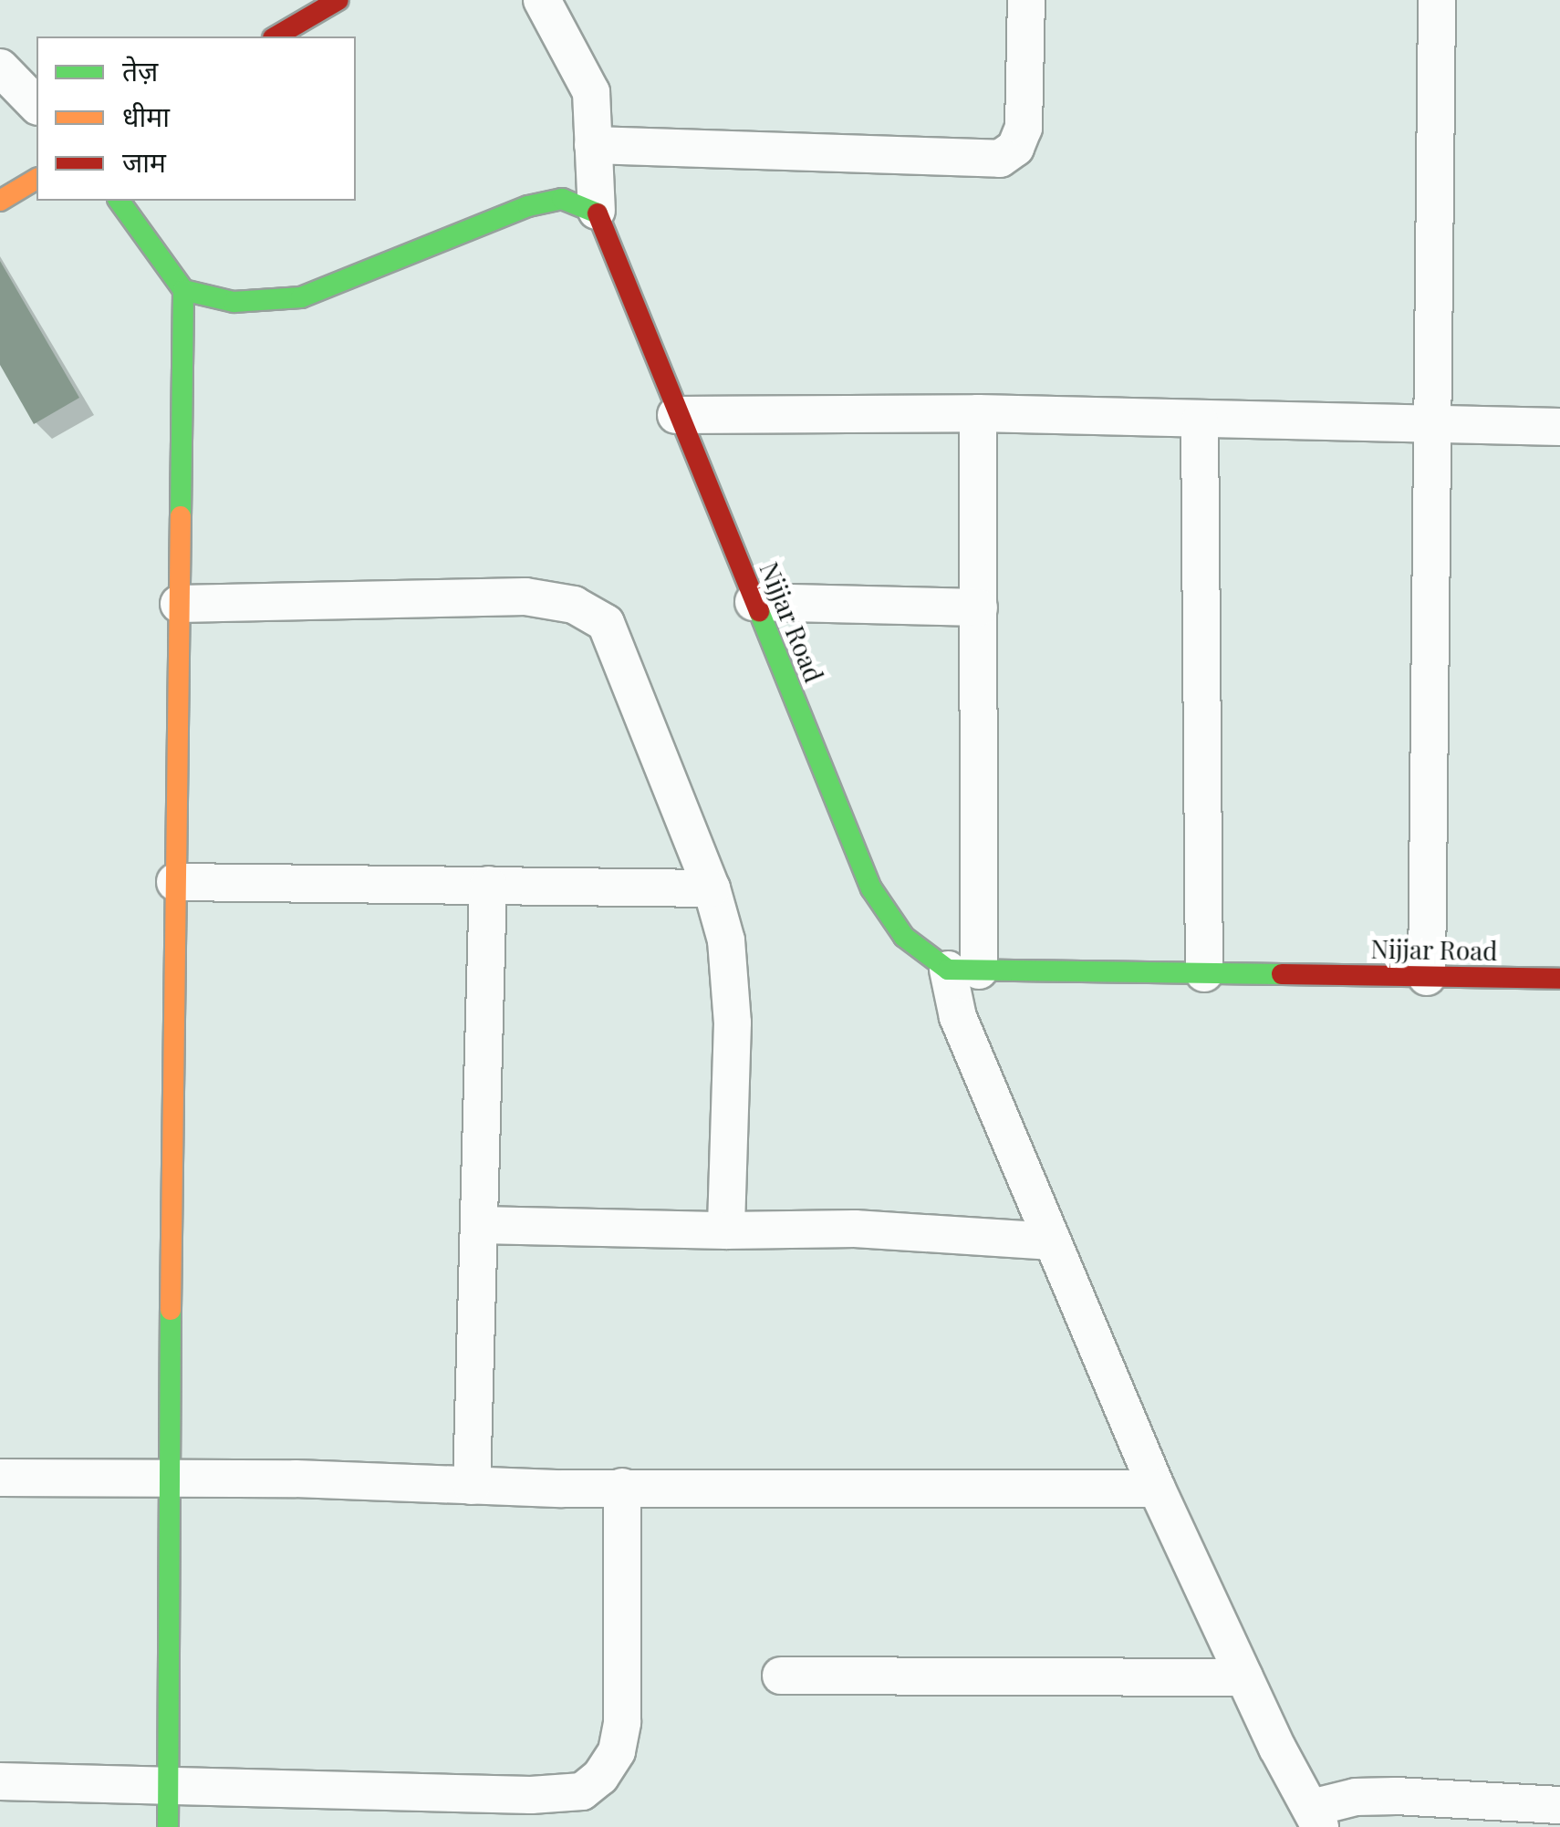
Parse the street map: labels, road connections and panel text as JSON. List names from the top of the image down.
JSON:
{
  "streets": {
    "street": ["Nijjar Road"]
  },
  "legend": ["तेज़", "धीमा", "जाम"]
}
